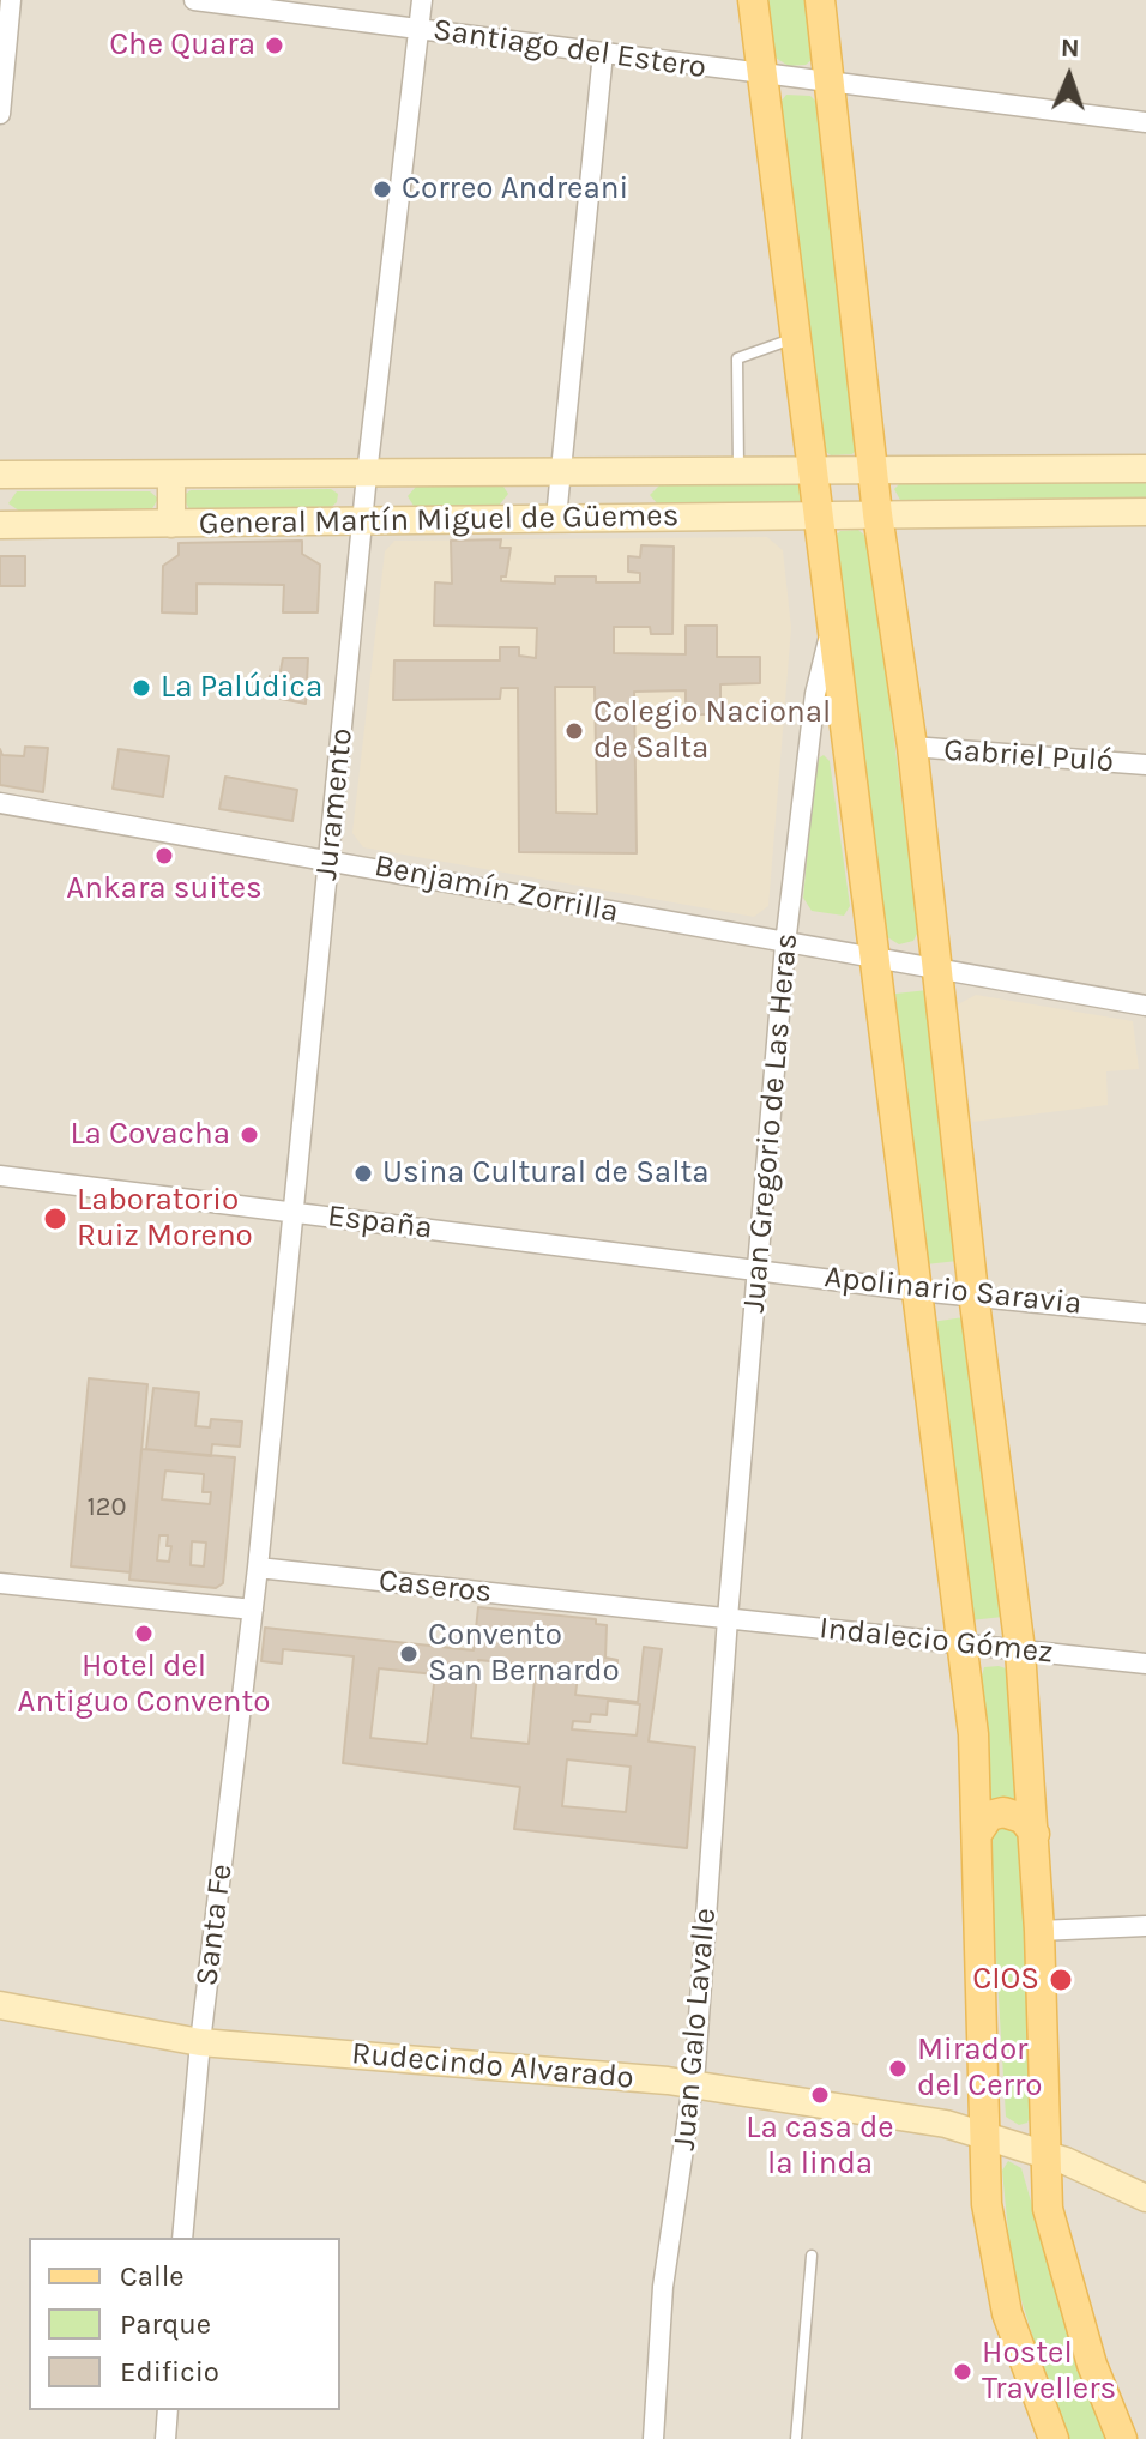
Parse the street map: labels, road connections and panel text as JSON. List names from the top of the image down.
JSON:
{
  "streets": {
    "main road": ["General Martín Miguel de Güemes", "Rudecindo Alvarado"],
    "street": [
      "Santiago del Estero",
      "Gabriel Puló",
      "Juramento",
      "Benjamín Zorrilla",
      "Juan Gregorio de Las Heras",
      "España",
      "Apolinario Saravia",
      "Caseros",
      "Indalecio Gómez",
      "Santa Fe",
      "Juan Galo Lavalle"
    ]
  },
  "crossings": [
    ["Santiago del Estero", "Juramento"],
    ["General Martín Miguel de Güemes", "Juramento"],
    ["Juramento", "Benjamín Zorrilla"],
    ["Juramento", "España"],
    ["Juramento", "Caseros"],
    ["Juramento", "Santa Fe"],
    ["Benjamín Zorrilla", "Juan Gregorio de Las Heras"],
    ["Juan Gregorio de Las Heras", "España"],
    ["Juan Gregorio de Las Heras", "Apolinario Saravia"],
    ["Juan Gregorio de Las Heras", "Caseros"],
    ["Juan Gregorio de Las Heras", "Indalecio Gómez"],
    ["Juan Gregorio de Las Heras", "Juan Galo Lavalle"],
    ["España", "Apolinario Saravia"],
    ["Caseros", "Indalecio Gómez"],
    ["Caseros", "Juan Galo Lavalle"],
    ["Indalecio Gómez", "Juan Galo Lavalle"],
    ["Santa Fe", "Rudecindo Alvarado"],
    ["Juan Galo Lavalle", "Rudecindo Alvarado"]
  ],
  "places": [
    "Che Quara",
    "Correo Andreani",
    "La Palúdica",
    "Colegio Nacional de Salta",
    "Ankara suites",
    "La Covacha",
    "Usina Cultural de Salta",
    "Laboratorio Ruiz Moreno",
    "Hotel del Antiguo Convento",
    "Convento San Bernardo",
    "CIOS",
    "Mirador del Cerro",
    "La casa de la linda",
    "Hostel Travellers"
  ],
  "house_numbers": ["120"],
  "legend": ["Calle", "Parque", "Edificio"],
  "north": "top"
}
